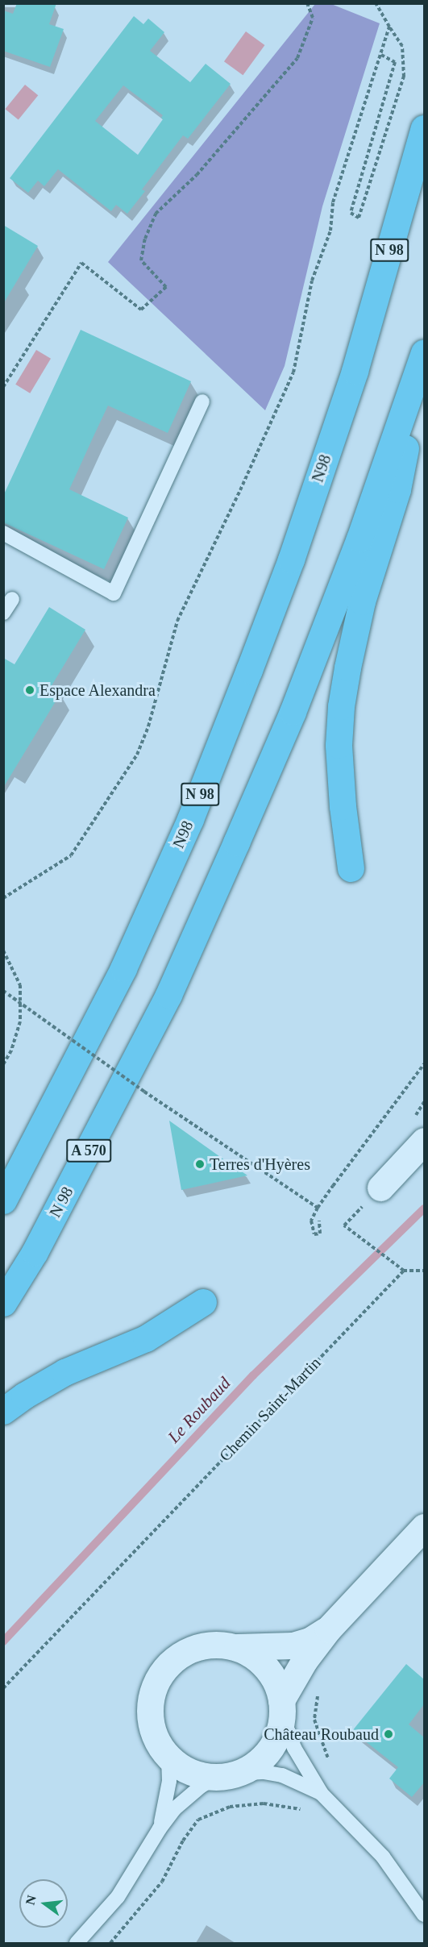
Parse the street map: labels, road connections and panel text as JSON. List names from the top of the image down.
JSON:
{
  "streets": {
    "highway": ["N 98", "N98", "A 570"],
    "path": ["Chemin Saint-Martin"]
  },
  "water": ["Le Roubaud"],
  "places": ["Espace Alexandra", "Terres d'Hyères", "Château Roubaud"],
  "north": "left"
}
